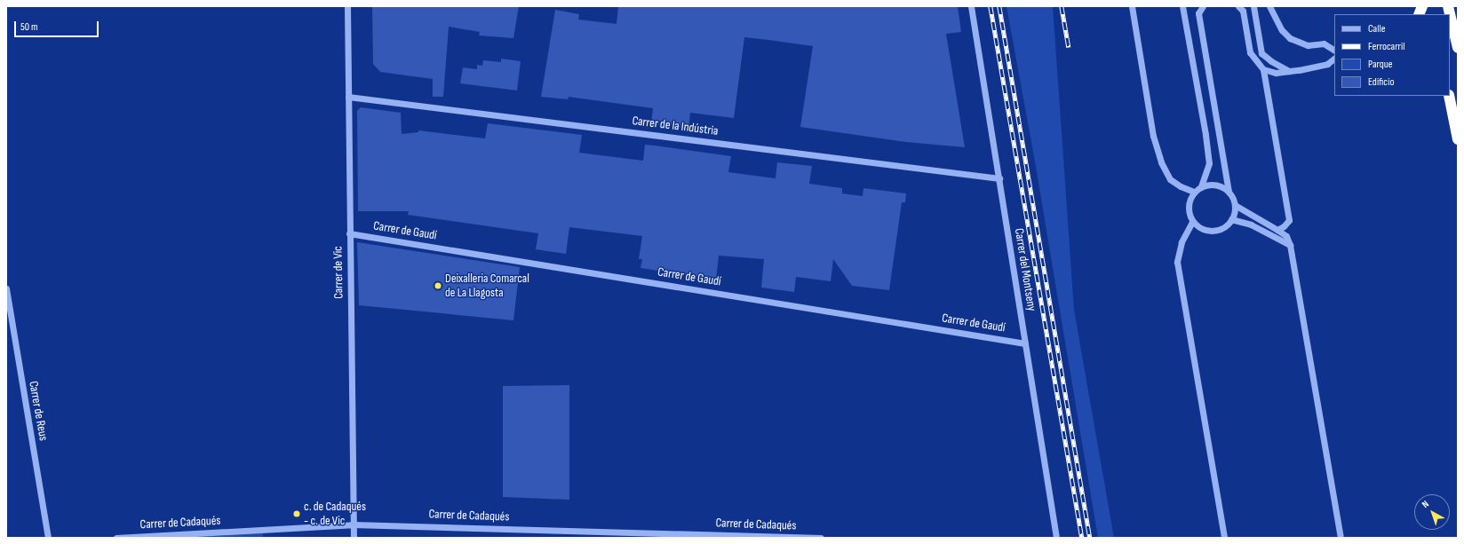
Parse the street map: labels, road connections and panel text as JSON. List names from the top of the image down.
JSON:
{
  "streets": {
    "street": [
      "Carrer de la Indústria",
      "Carrer de Gaudí",
      "Carrer del Montseny",
      "Carrer de Vic",
      "Carrer de Reus",
      "Carrer de Cadaqués"
    ]
  },
  "crossings": [
    ["Carrer de la Indústria", "Carrer del Montseny"],
    ["Carrer de la Indústria", "Carrer de Vic"],
    ["Carrer de Gaudí", "Carrer del Montseny"],
    ["Carrer de Gaudí", "Carrer de Vic"],
    ["Carrer de Vic", "Carrer de Cadaqués"]
  ],
  "places": ["Deixalleria Comarcal de La Llagosta", "c. de Cadaqués - c. de Vic"],
  "legend": [
    "Calle",
    "Ferrocarril",
    "Parque",
    "Edificio"
  ],
  "scale_bar": "50 m",
  "north": "top left"
}
